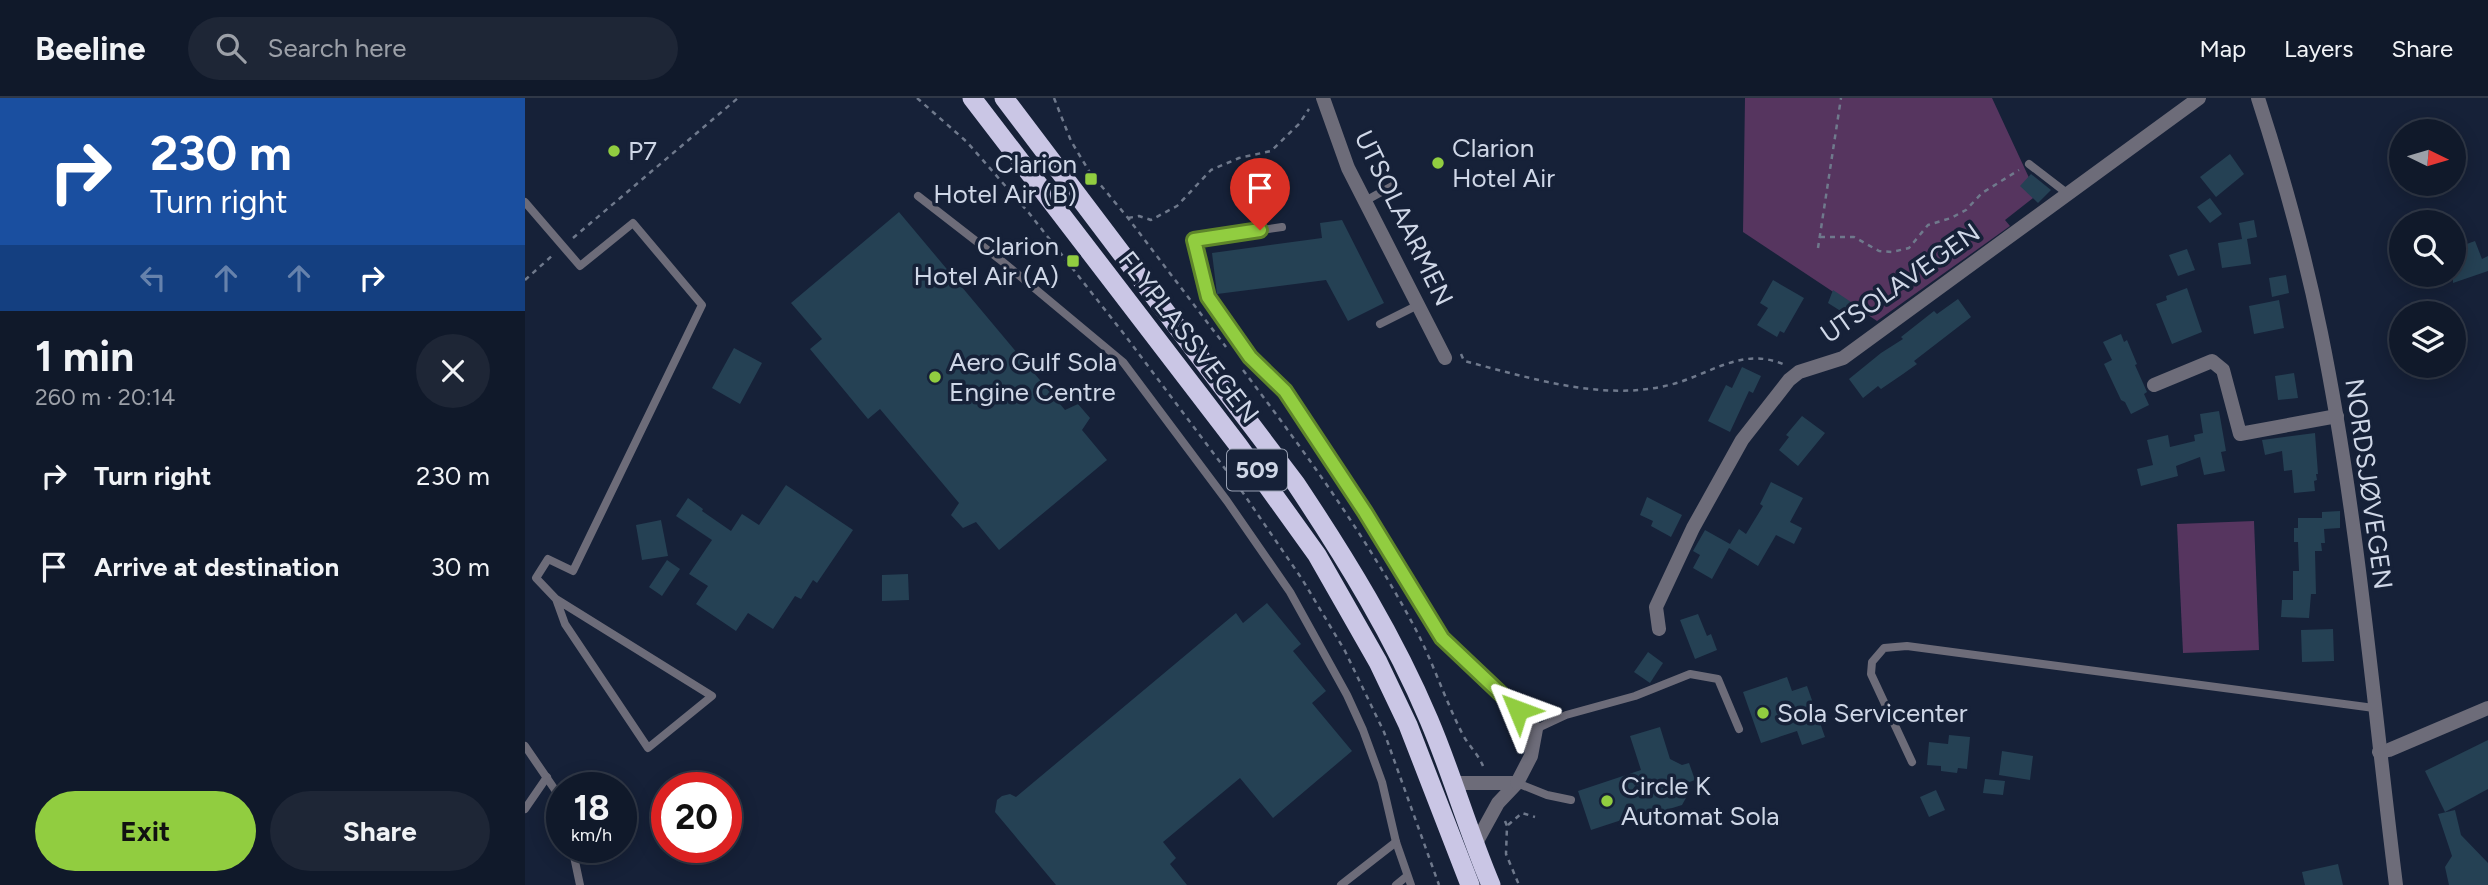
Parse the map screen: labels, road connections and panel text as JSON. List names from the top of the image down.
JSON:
{
  "streets": {
    "highway": ["FLYPLASSVEGEN", "509"],
    "street": ["UTSOLAARMEN", "UTSOLAVEGEN", "NORDSJØVEGEN"]
  },
  "places": {
    "other": [
      "P7",
      "Clarion Hotel Air",
      "Aero Gulf Sola Engine Centre",
      "Sola Servicenter",
      "Circle K Automat Sola"
    ],
    "transit": ["Clarion Hotel Air (B)", "Clarion Hotel Air (A)"]
  },
  "north": "right",
  "page": {
    "header": "Beeline",
    "search": "Search here",
    "nav": ["Map", "Layers", "Share"],
    "turn": ["230 m", "Turn right"],
    "heading": ["1 min", "260 m · 20:14"],
    "list": [
      {
        "name": "Turn right",
        "value": "230 m"
      },
      {
        "name": "Arrive at destination",
        "value": "30 m"
      }
    ],
    "speed": "18 km/h",
    "limit": "20",
    "buttons": ["Exit", "Share"]
  }
}
